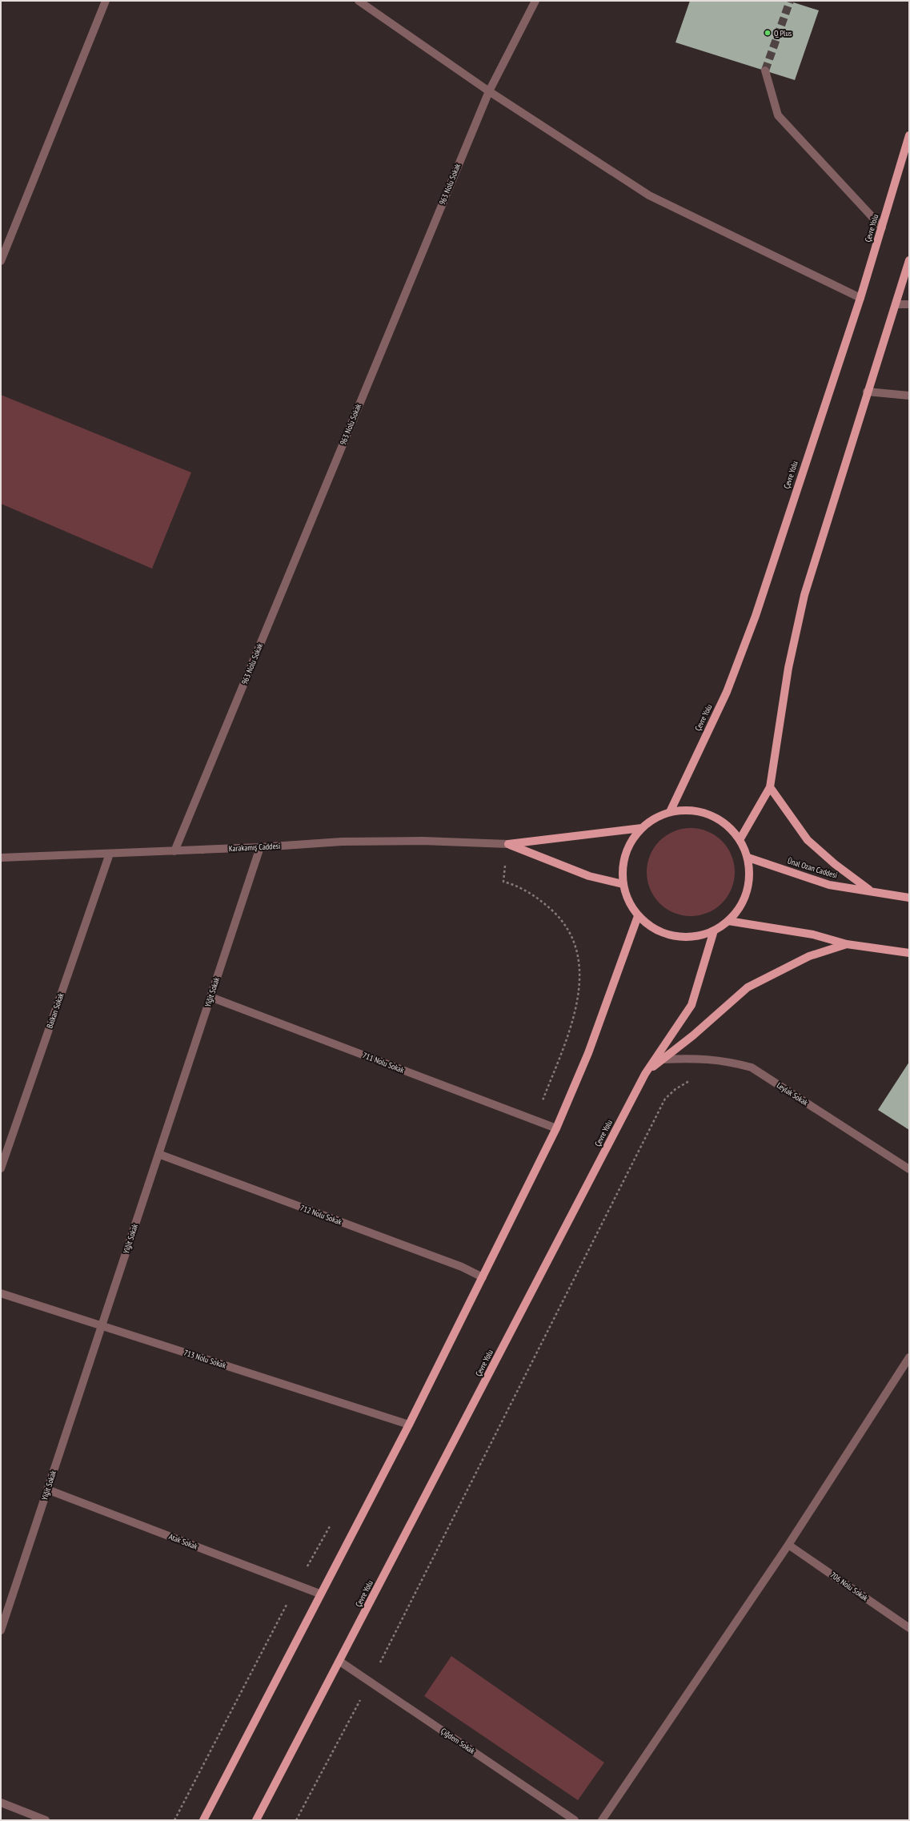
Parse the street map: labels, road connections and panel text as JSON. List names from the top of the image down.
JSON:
{
  "streets": {
    "main road": ["Çevre Yolu", "Ünal Ozan Caddesi"],
    "street": [
      "963 Nolu Sokak",
      "Karakamış Caddesi",
      "Yiğit Sokak",
      "Balkan Sokak",
      "711 Nolu Sokak",
      "Leylak Sokak",
      "712 Nolu Sokak",
      "713 Nolu Sokak",
      "Atak Sokak",
      "706 Nolu Sokak",
      "Çiğdem Sokak"
    ]
  },
  "crossings": [
    ["963 Nolu Sokak", "Karakamış Caddesi"],
    ["Çevre Yolu", "Çiğdem Sokak"],
    ["Karakamış Caddesi", "Yiğit Sokak"],
    ["Karakamış Caddesi", "Balkan Sokak"],
    ["Yiğit Sokak", "711 Nolu Sokak"],
    ["Yiğit Sokak", "712 Nolu Sokak"],
    ["Yiğit Sokak", "713 Nolu Sokak"],
    ["Yiğit Sokak", "Atak Sokak"]
  ],
  "places": ["Q Plus"]
}
